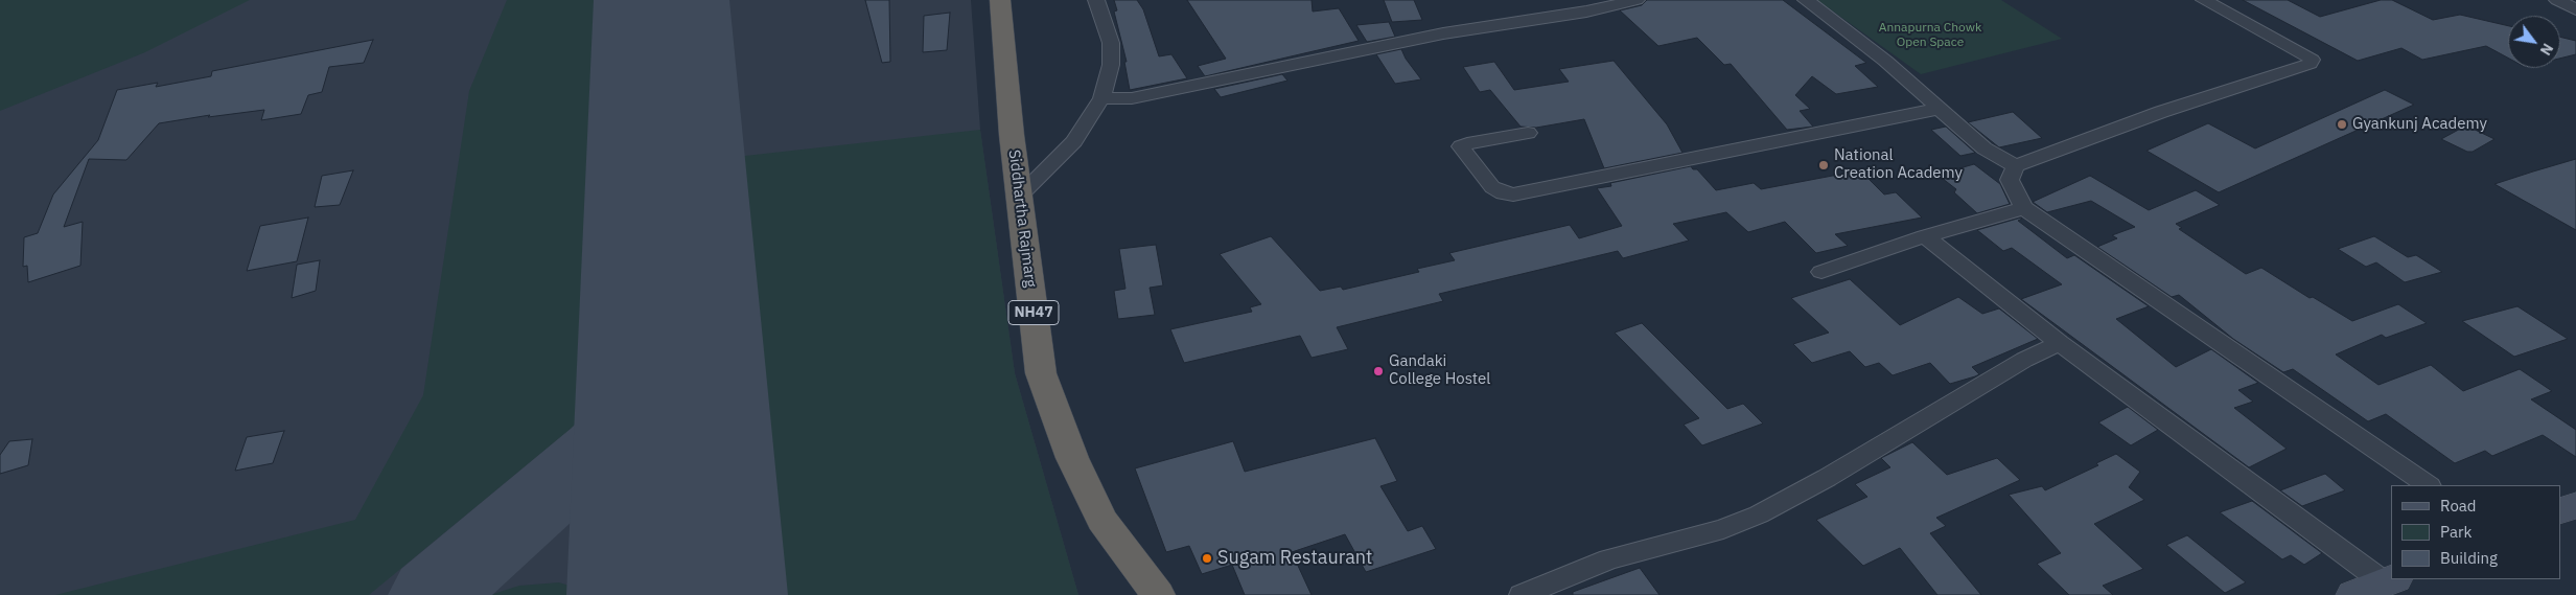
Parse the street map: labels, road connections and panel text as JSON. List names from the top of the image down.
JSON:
{
  "streets": {
    "highway": ["Siddhartha Rajmarg", "NH47"]
  },
  "parks": ["Annapurna Chowk Open Space"],
  "places": [
    "Gyankunj Academy",
    "National Creation Academy",
    "Gandaki College Hostel",
    "Sugam Restaurant"
  ],
  "legend": ["Road", "Park", "Building"],
  "north": "bottom right"
}
